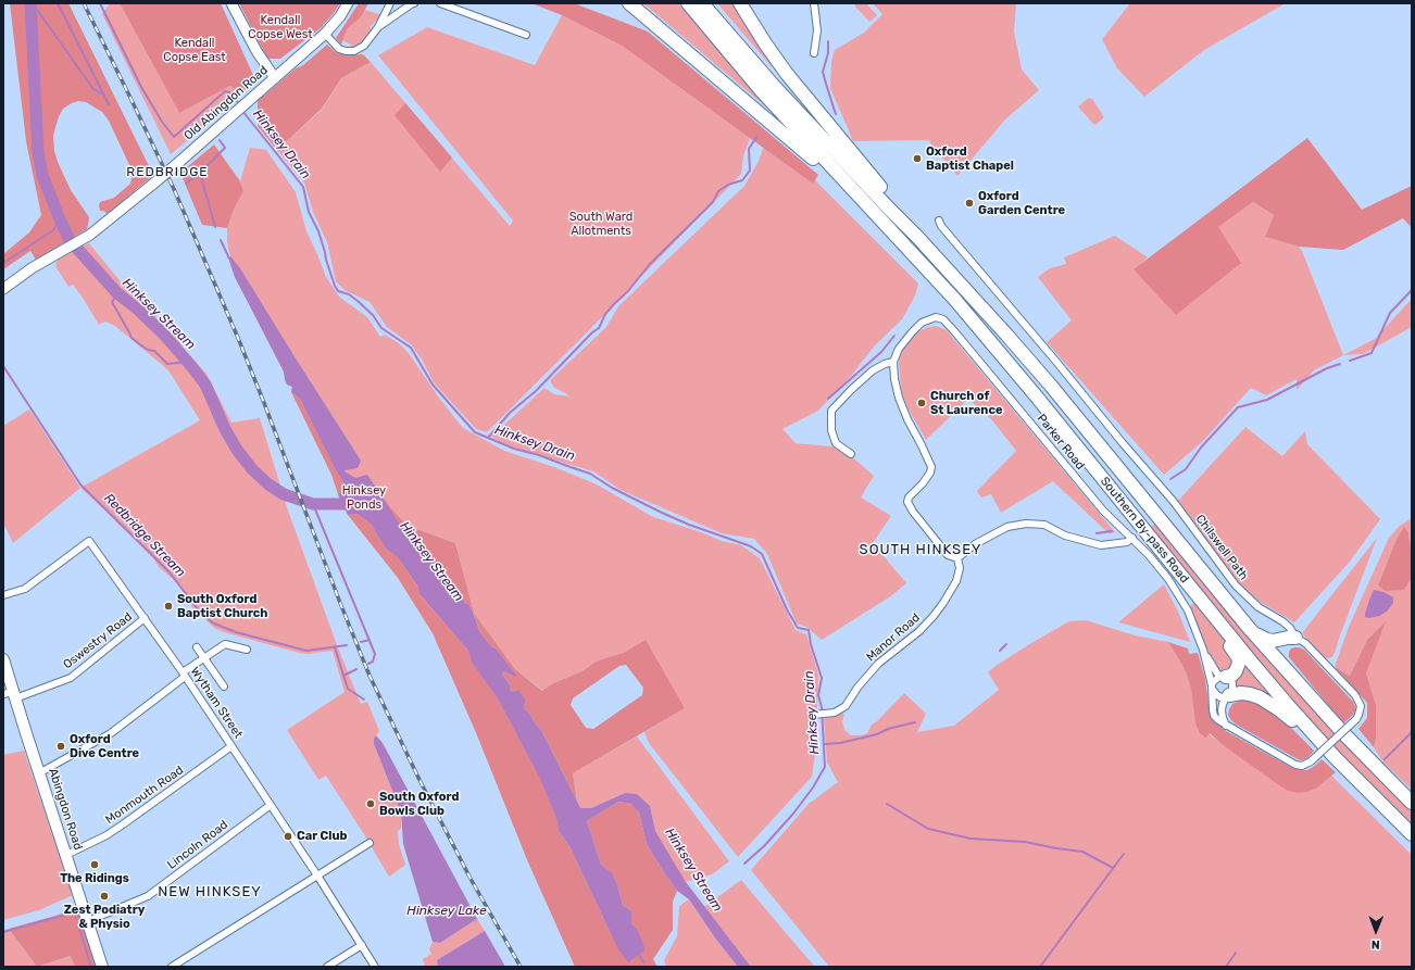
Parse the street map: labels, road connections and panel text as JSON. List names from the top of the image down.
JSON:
{
  "streets": {
    "highway": ["Southern By-pass Road"],
    "main road": ["Abingdon Road"],
    "street": [
      "Old Abingdon Road",
      "Parker Road",
      "Chilswell Path",
      "Manor Road",
      "Oswestry Road",
      "Wytham Street",
      "Monmouth Road",
      "Lincoln Road"
    ]
  },
  "crossings": [
    ["Parker Road", "Chilswell Path"],
    ["Oswestry Road", "Wytham Street"],
    ["Oswestry Road", "Abingdon Road"],
    ["Wytham Street", "Monmouth Road"],
    ["Wytham Street", "Lincoln Road"],
    ["Monmouth Road", "Abingdon Road"],
    ["Abingdon Road", "Lincoln Road"]
  ],
  "districts": ["REDBRIDGE", "SOUTH HINKSEY", "NEW HINKSEY"],
  "water": [
    "Hinksey Drain",
    "Hinksey Stream",
    "Redbridge Stream",
    "Hinksey Lake"
  ],
  "parks": [
    "Kendall Copse West",
    "Kendall Copse East",
    "South Ward Allotments",
    "Hinksey Ponds"
  ],
  "places": [
    "Oxford Baptist Chapel",
    "Oxford Garden Centre",
    "Church of St Laurence",
    "South Oxford Baptist Church",
    "Oxford Dive Centre",
    "South Oxford Bowls Club",
    "Car Club",
    "The Ridings",
    "Zest Podiatry & Physio"
  ],
  "north": "bottom"
}
